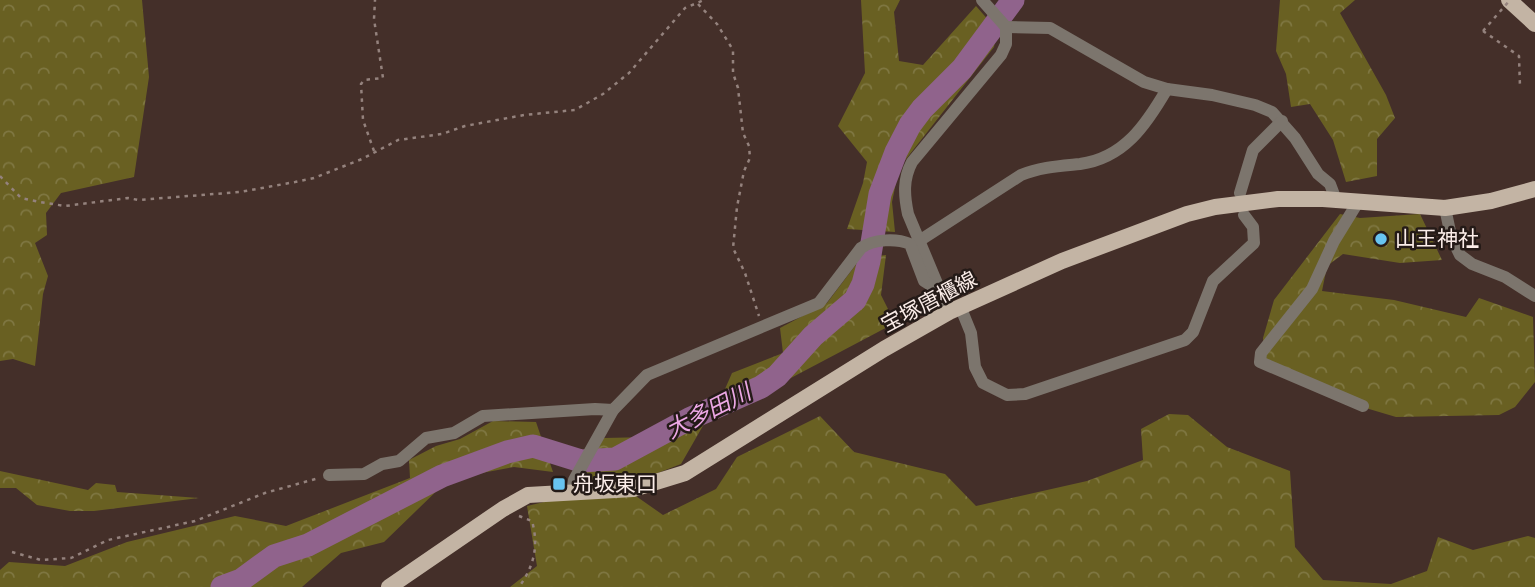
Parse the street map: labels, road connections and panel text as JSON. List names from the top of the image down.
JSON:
{
  "streets": {
    "main road": ["宝塚唐櫃線"]
  },
  "water": ["大多田川"],
  "places": {
    "other": ["山王神社"],
    "transit": ["舟坂東口"]
  }
}
